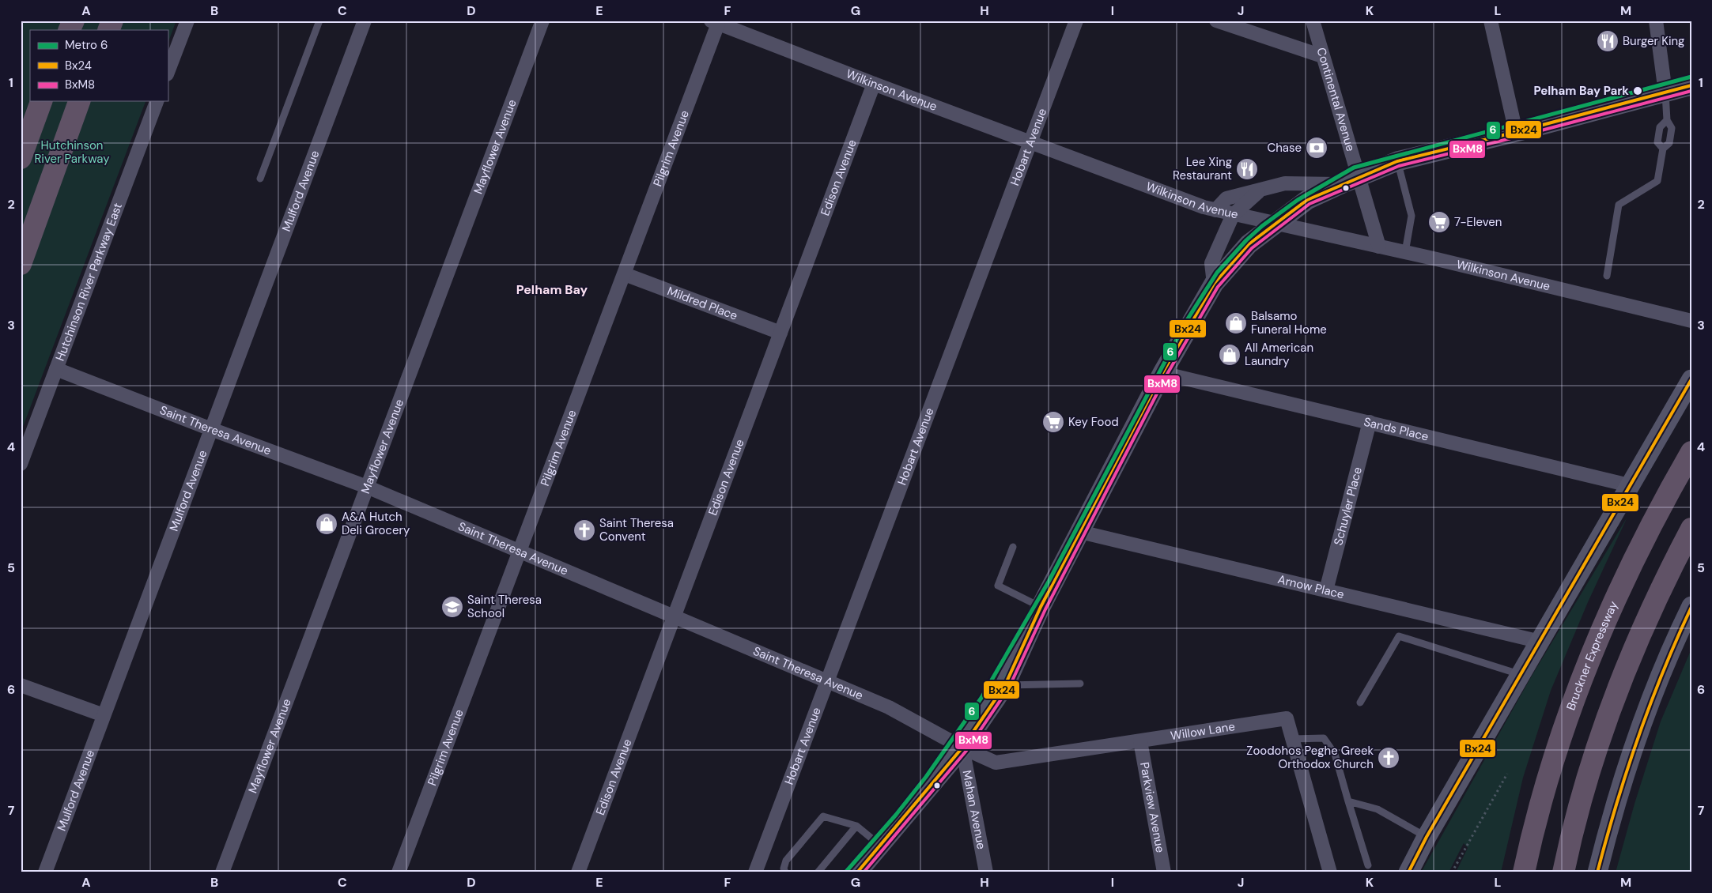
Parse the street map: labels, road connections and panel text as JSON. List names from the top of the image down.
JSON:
{
  "streets": {
    "highway": ["Bruckner Expressway"],
    "street": [
      "Wilkinson Avenue",
      "Continental Avenue",
      "Mayflower Avenue",
      "Hobart Avenue",
      "Pilgrim Avenue",
      "Edison Avenue",
      "Mulford Avenue",
      "Hutchinson River Parkway East",
      "Mildred Place",
      "Sands Place",
      "Saint Theresa Avenue",
      "Schuyler Place",
      "Arnow Place",
      "Willow Lane",
      "Parkview Avenue",
      "Mahan Avenue"
    ]
  },
  "crossings": [
    ["Wilkinson Avenue", "Continental Avenue"],
    ["Wilkinson Avenue", "Hobart Avenue"],
    ["Wilkinson Avenue", "Pilgrim Avenue"],
    ["Wilkinson Avenue", "Edison Avenue"],
    ["Mayflower Avenue", "Saint Theresa Avenue"],
    ["Hobart Avenue", "Saint Theresa Avenue"],
    ["Pilgrim Avenue", "Mildred Place"],
    ["Pilgrim Avenue", "Saint Theresa Avenue"],
    ["Edison Avenue", "Mildred Place"],
    ["Edison Avenue", "Saint Theresa Avenue"],
    ["Mulford Avenue", "Saint Theresa Avenue"],
    ["Hutchinson River Parkway East", "Saint Theresa Avenue"],
    ["Sands Place", "Schuyler Place"],
    ["Saint Theresa Avenue", "Willow Lane"],
    ["Saint Theresa Avenue", "Mahan Avenue"],
    ["Schuyler Place", "Arnow Place"],
    ["Willow Lane", "Parkview Avenue"],
    ["Willow Lane", "Mahan Avenue"]
  ],
  "districts": ["Pelham Bay"],
  "parks": ["Hutchinson River Parkway"],
  "places": {
    "restaurant": ["Burger King", "Lee Xing Restaurant"],
    "other": ["Pelham Bay Park"],
    "bank": ["Chase"],
    "supermarket": ["7-Eleven", "Key Food"],
    "shop": ["Balsamo Funeral Home", "All American Laundry", "A&A Hutch Deli Grocery"],
    "church": ["Saint Theresa Convent", "Zoodohos Peghe Greek Orthodox Church"],
    "school or university": ["Saint Theresa School"]
  },
  "lines": ["metro line 6", "transit line Bx24", "transit line BxM8"],
  "legend": ["Metro 6", "Bx24", "BxM8"],
  "grid": {
    "columns": [
      "A",
      "B",
      "C",
      "D",
      "E",
      "F",
      "G",
      "H",
      "I",
      "J",
      "K",
      "L",
      "M"
    ],
    "rows": [
      "1",
      "2",
      "3",
      "4",
      "5",
      "6",
      "7"
    ]
  }
}
